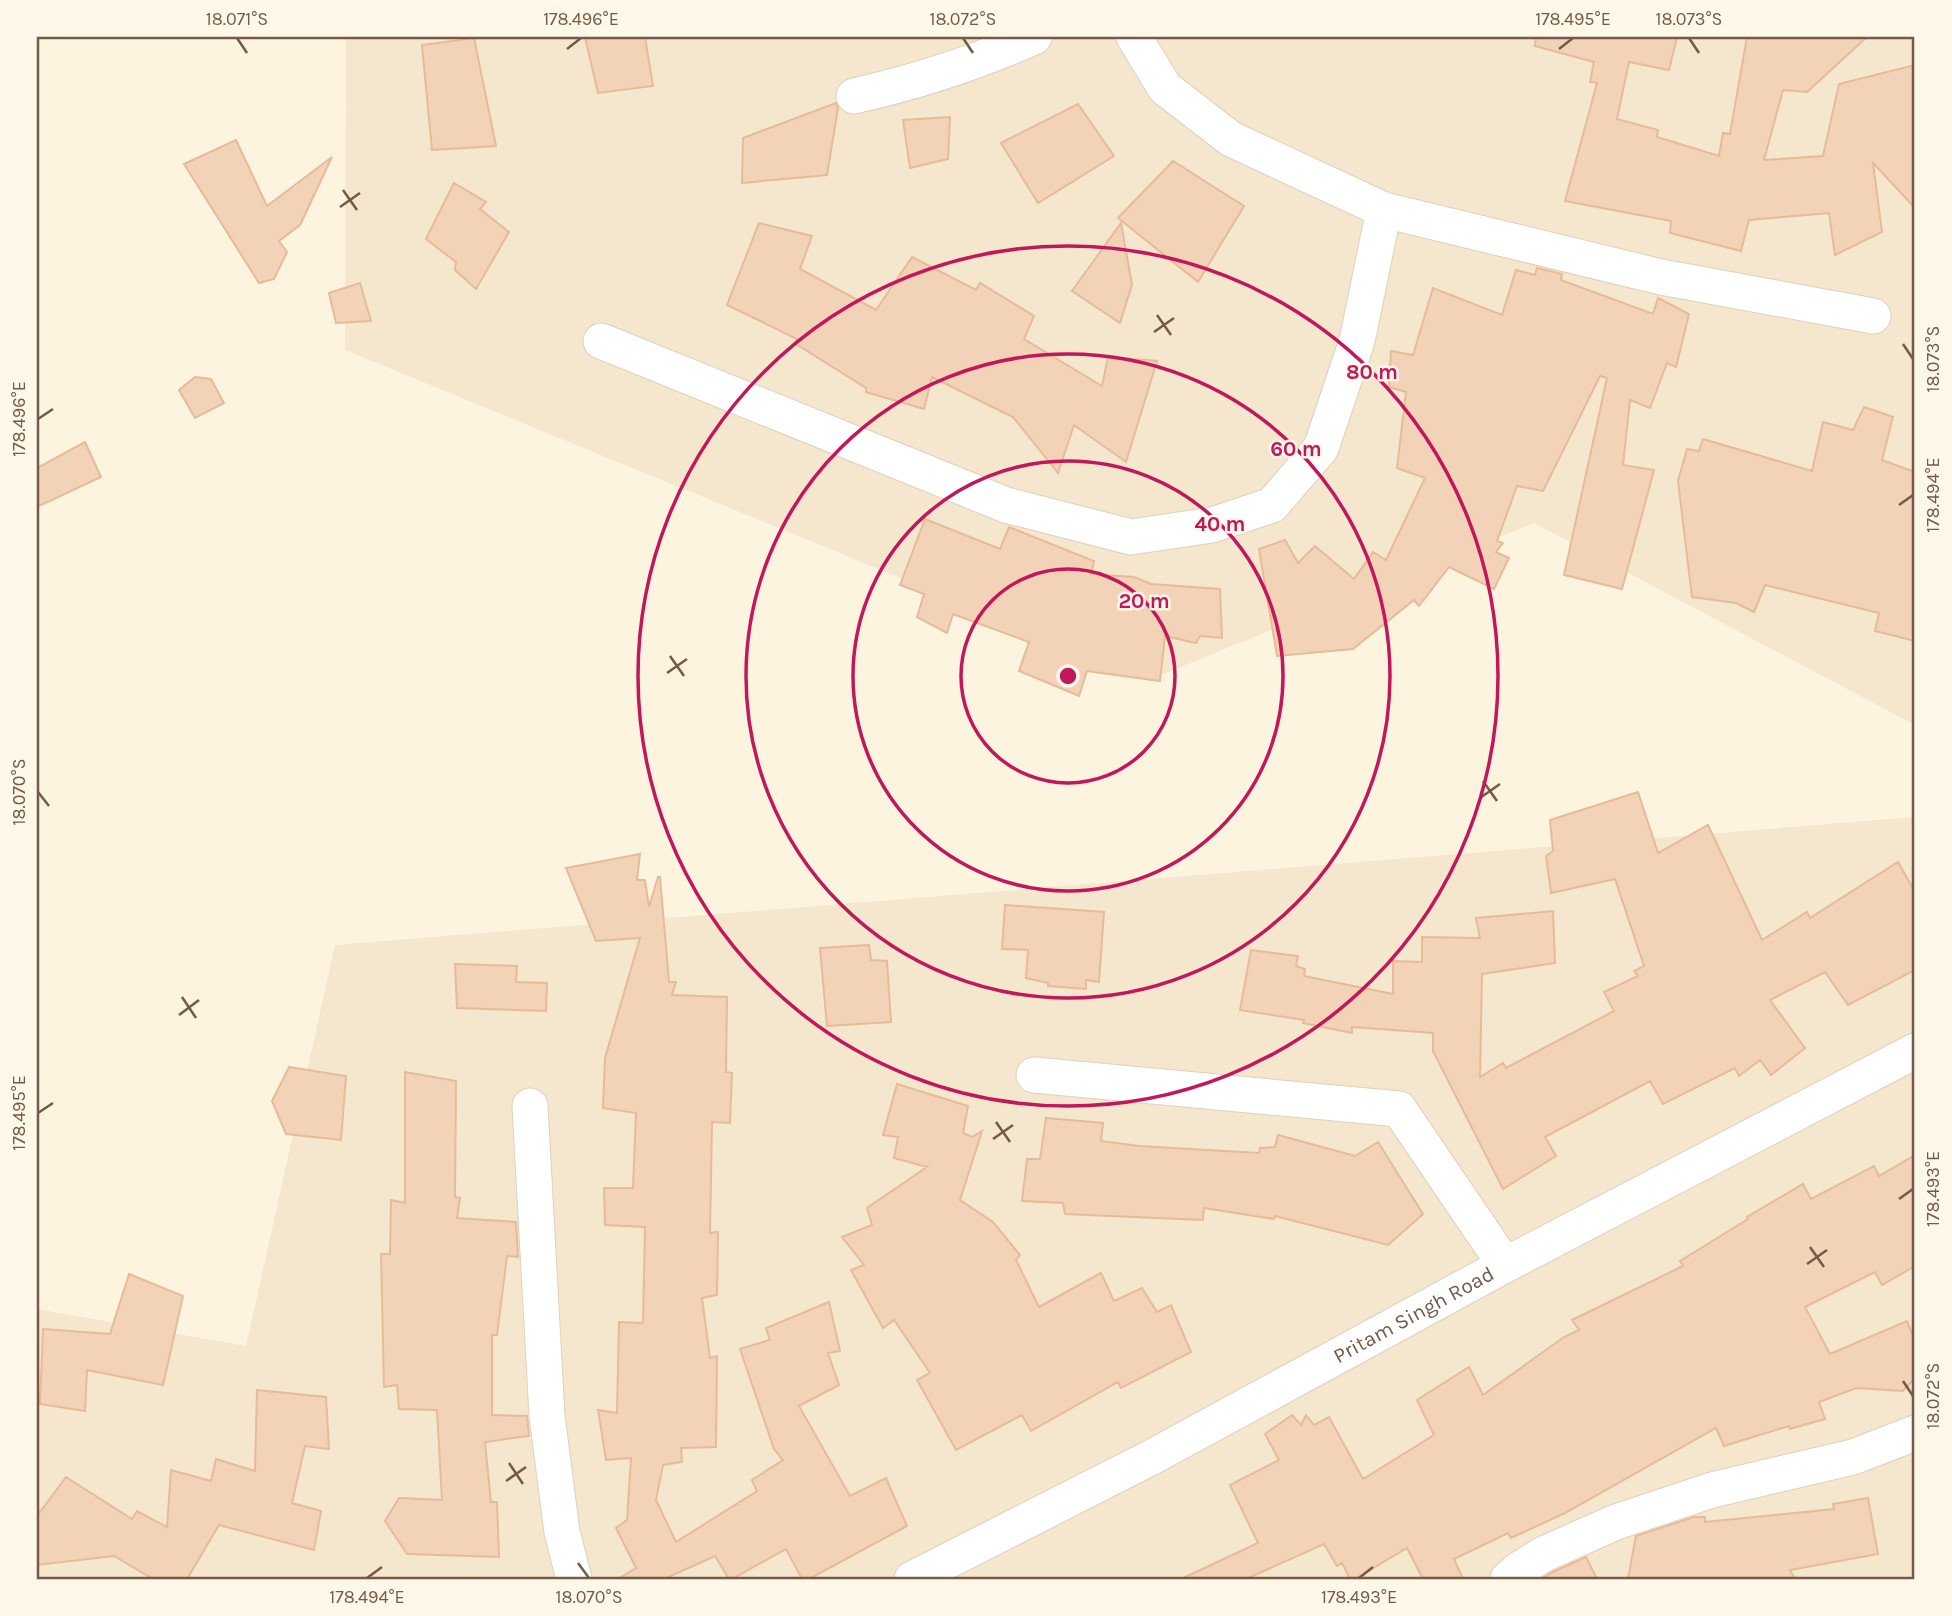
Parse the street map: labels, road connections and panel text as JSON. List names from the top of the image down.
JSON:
{
  "streets": {
    "street": ["Pritam Singh Road"]
  },
  "coordinates": [
    "18.071°S",
    "178.496°E",
    "18.072°S",
    "178.495°E",
    "18.073°S",
    "178.494°E",
    "18.070°S",
    "178.493°E"
  ],
  "rings": [
    "80 m",
    "60 m",
    "40 m",
    "20 m"
  ]
}
